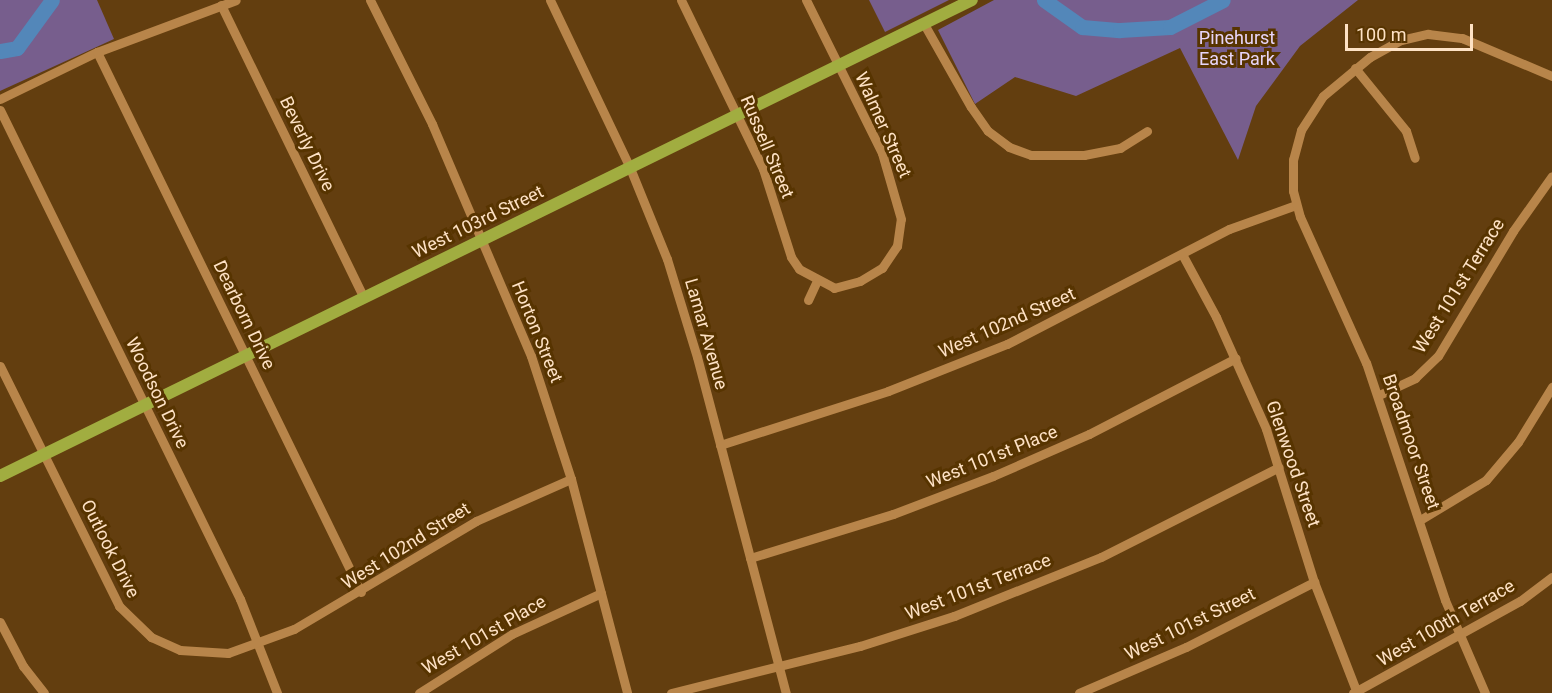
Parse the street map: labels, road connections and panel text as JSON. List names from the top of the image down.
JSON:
{
  "streets": {
    "main road": ["West 103rd Street"],
    "street": [
      "Walmer Street",
      "Beverly Drive",
      "Russell Street",
      "West 101st Terrace",
      "Dearborn Drive",
      "West 102nd Street",
      "Horton Street",
      "Lamar Avenue",
      "Woodson Drive",
      "Broadmoor Street",
      "West 101st Place",
      "Glenwood Street",
      "Outlook Drive",
      "West 100th Terrace",
      "West 101st Street"
    ]
  },
  "crossings": [
    ["Walmer Street", "Russell Street"],
    ["Walmer Street", "West 103rd Street"],
    ["Beverly Drive", "West 103rd Street"],
    ["Russell Street", "West 103rd Street"],
    ["West 103rd Street", "Dearborn Drive"],
    ["West 103rd Street", "Horton Street"],
    ["West 103rd Street", "Lamar Avenue"],
    ["West 103rd Street", "Woodson Drive"],
    ["West 103rd Street", "Outlook Drive"],
    ["West 101st Terrace", "Lamar Avenue"],
    ["West 101st Terrace", "Broadmoor Street"],
    ["West 101st Terrace", "Glenwood Street"],
    ["Dearborn Drive", "West 102nd Street"],
    ["West 102nd Street", "Horton Street"],
    ["West 102nd Street", "Lamar Avenue"],
    ["West 102nd Street", "Woodson Drive"],
    ["West 102nd Street", "Broadmoor Street"],
    ["West 102nd Street", "Glenwood Street"],
    ["West 102nd Street", "Outlook Drive"],
    ["Horton Street", "West 101st Place"],
    ["Lamar Avenue", "West 101st Place"],
    ["Woodson Drive", "Outlook Drive"],
    ["Broadmoor Street", "West 100th Terrace"],
    ["West 101st Place", "Glenwood Street"],
    ["Glenwood Street", "West 100th Terrace"],
    ["Glenwood Street", "West 101st Street"]
  ],
  "parks": ["Pinehurst East Park"],
  "scale_bar": "100 m"
}
